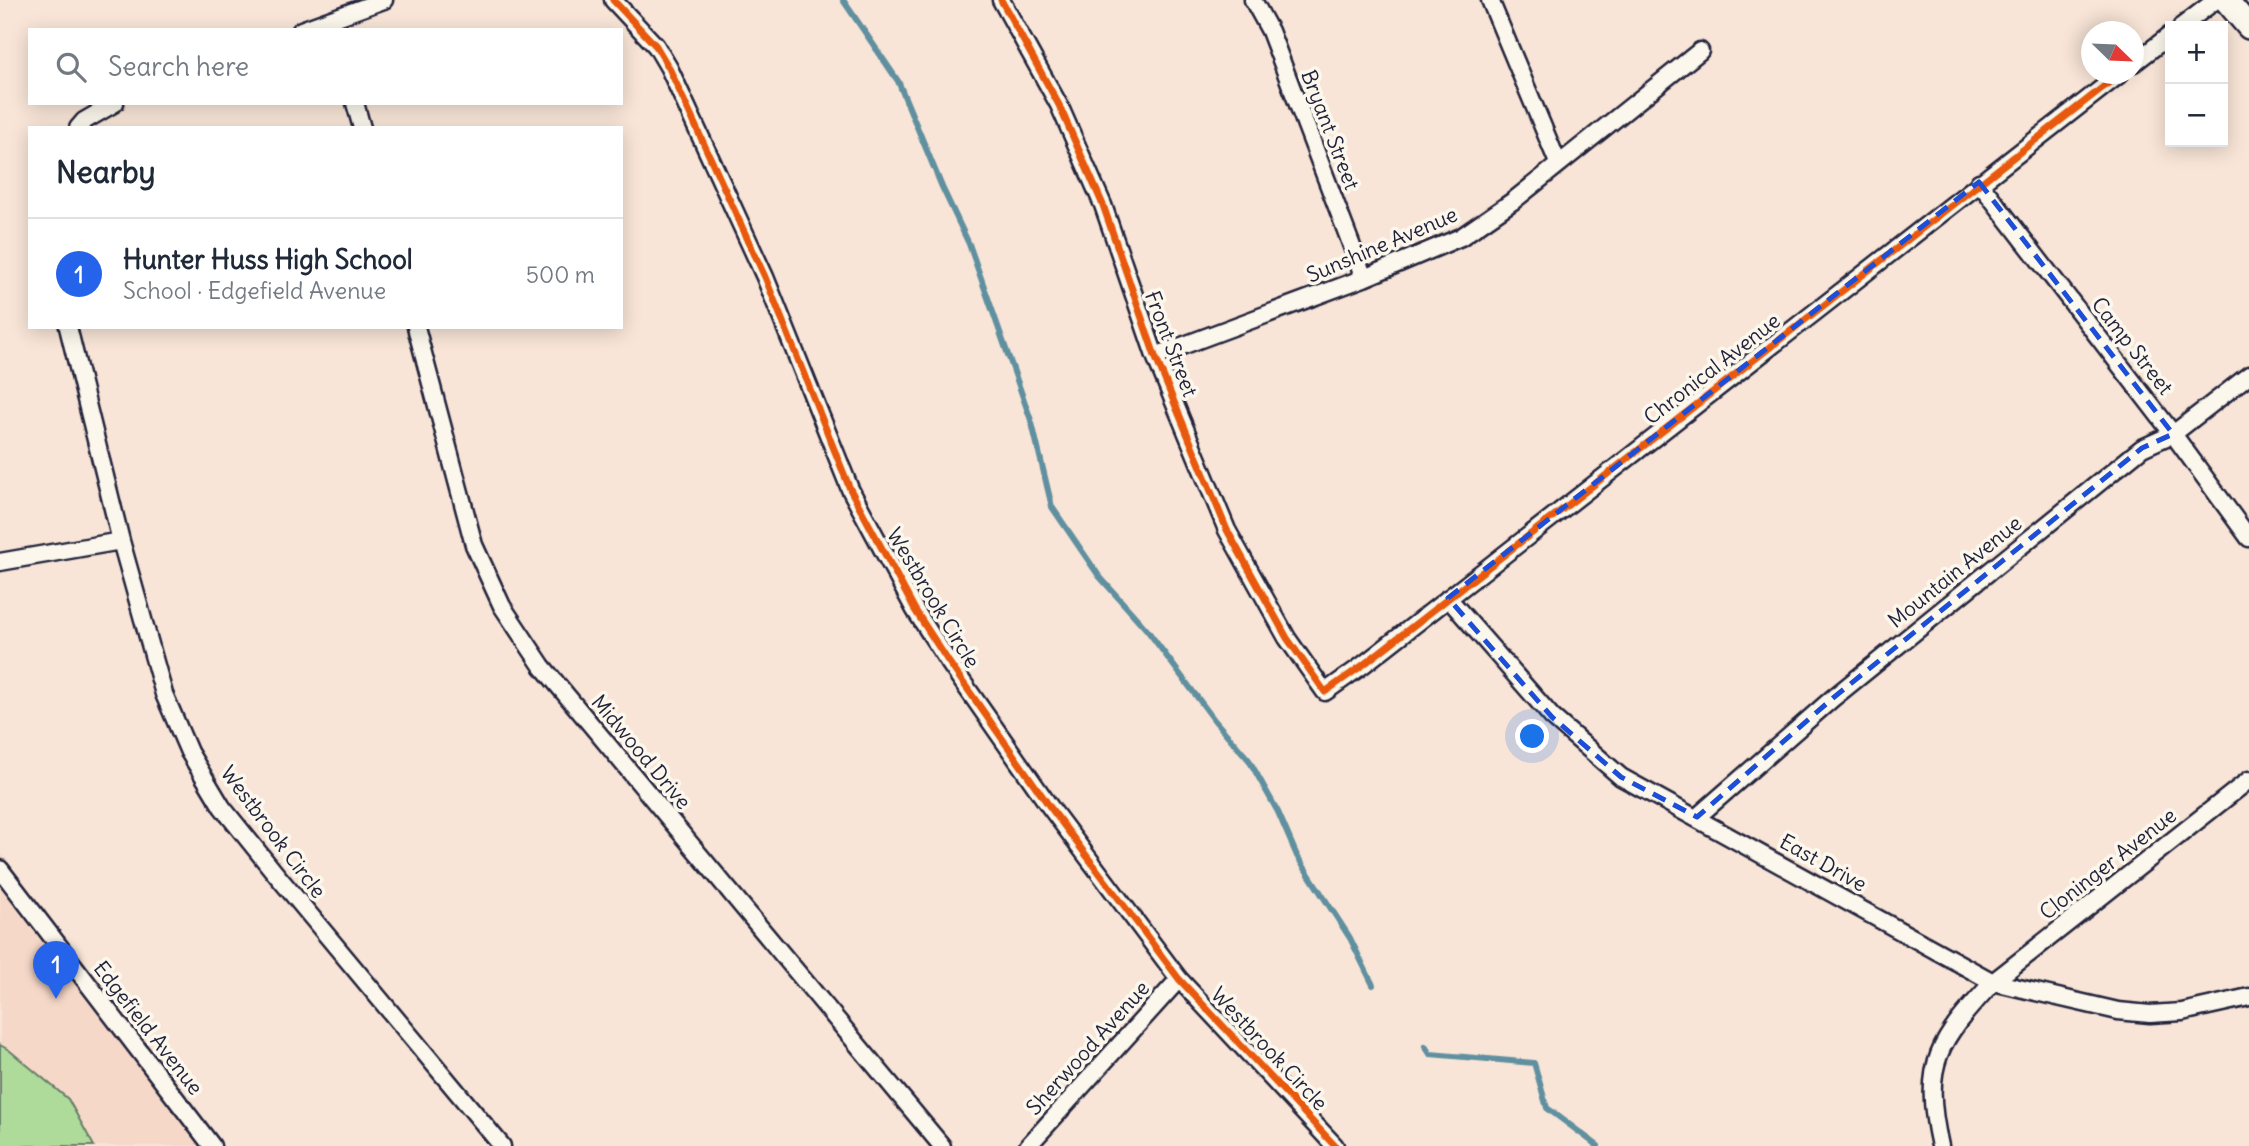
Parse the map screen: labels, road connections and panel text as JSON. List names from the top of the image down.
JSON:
{
  "streets": {
    "street": [
      "Bryant Street",
      "Sunshine Avenue",
      "Front Street",
      "Camp Street",
      "Chronical Avenue",
      "Mountain Avenue",
      "Westbrook Circle",
      "Midwood Drive",
      "East Drive",
      "Cloninger Avenue",
      "Edgefield Avenue",
      "Sherwood Avenue"
    ]
  },
  "crossings": [
    ["Bryant Street", "Sunshine Avenue"],
    ["Sunshine Avenue", "Front Street"],
    ["Front Street", "Chronical Avenue"],
    ["Camp Street", "Chronical Avenue"],
    ["Camp Street", "Mountain Avenue"],
    ["Chronical Avenue", "East Drive"],
    ["Mountain Avenue", "East Drive"],
    ["Westbrook Circle", "Sherwood Avenue"],
    ["East Drive", "Cloninger Avenue"]
  ],
  "north": "bottom right",
  "page": {
    "map_buttons": ["+", "−"],
    "search": "Search here",
    "heading": "Nearby",
    "list": [
      {
        "mark": "1",
        "name": "Hunter Huss High School",
        "note": "School · Edgefield Avenue",
        "value": "500 m"
      }
    ],
    "pins": "1"
  }
}
